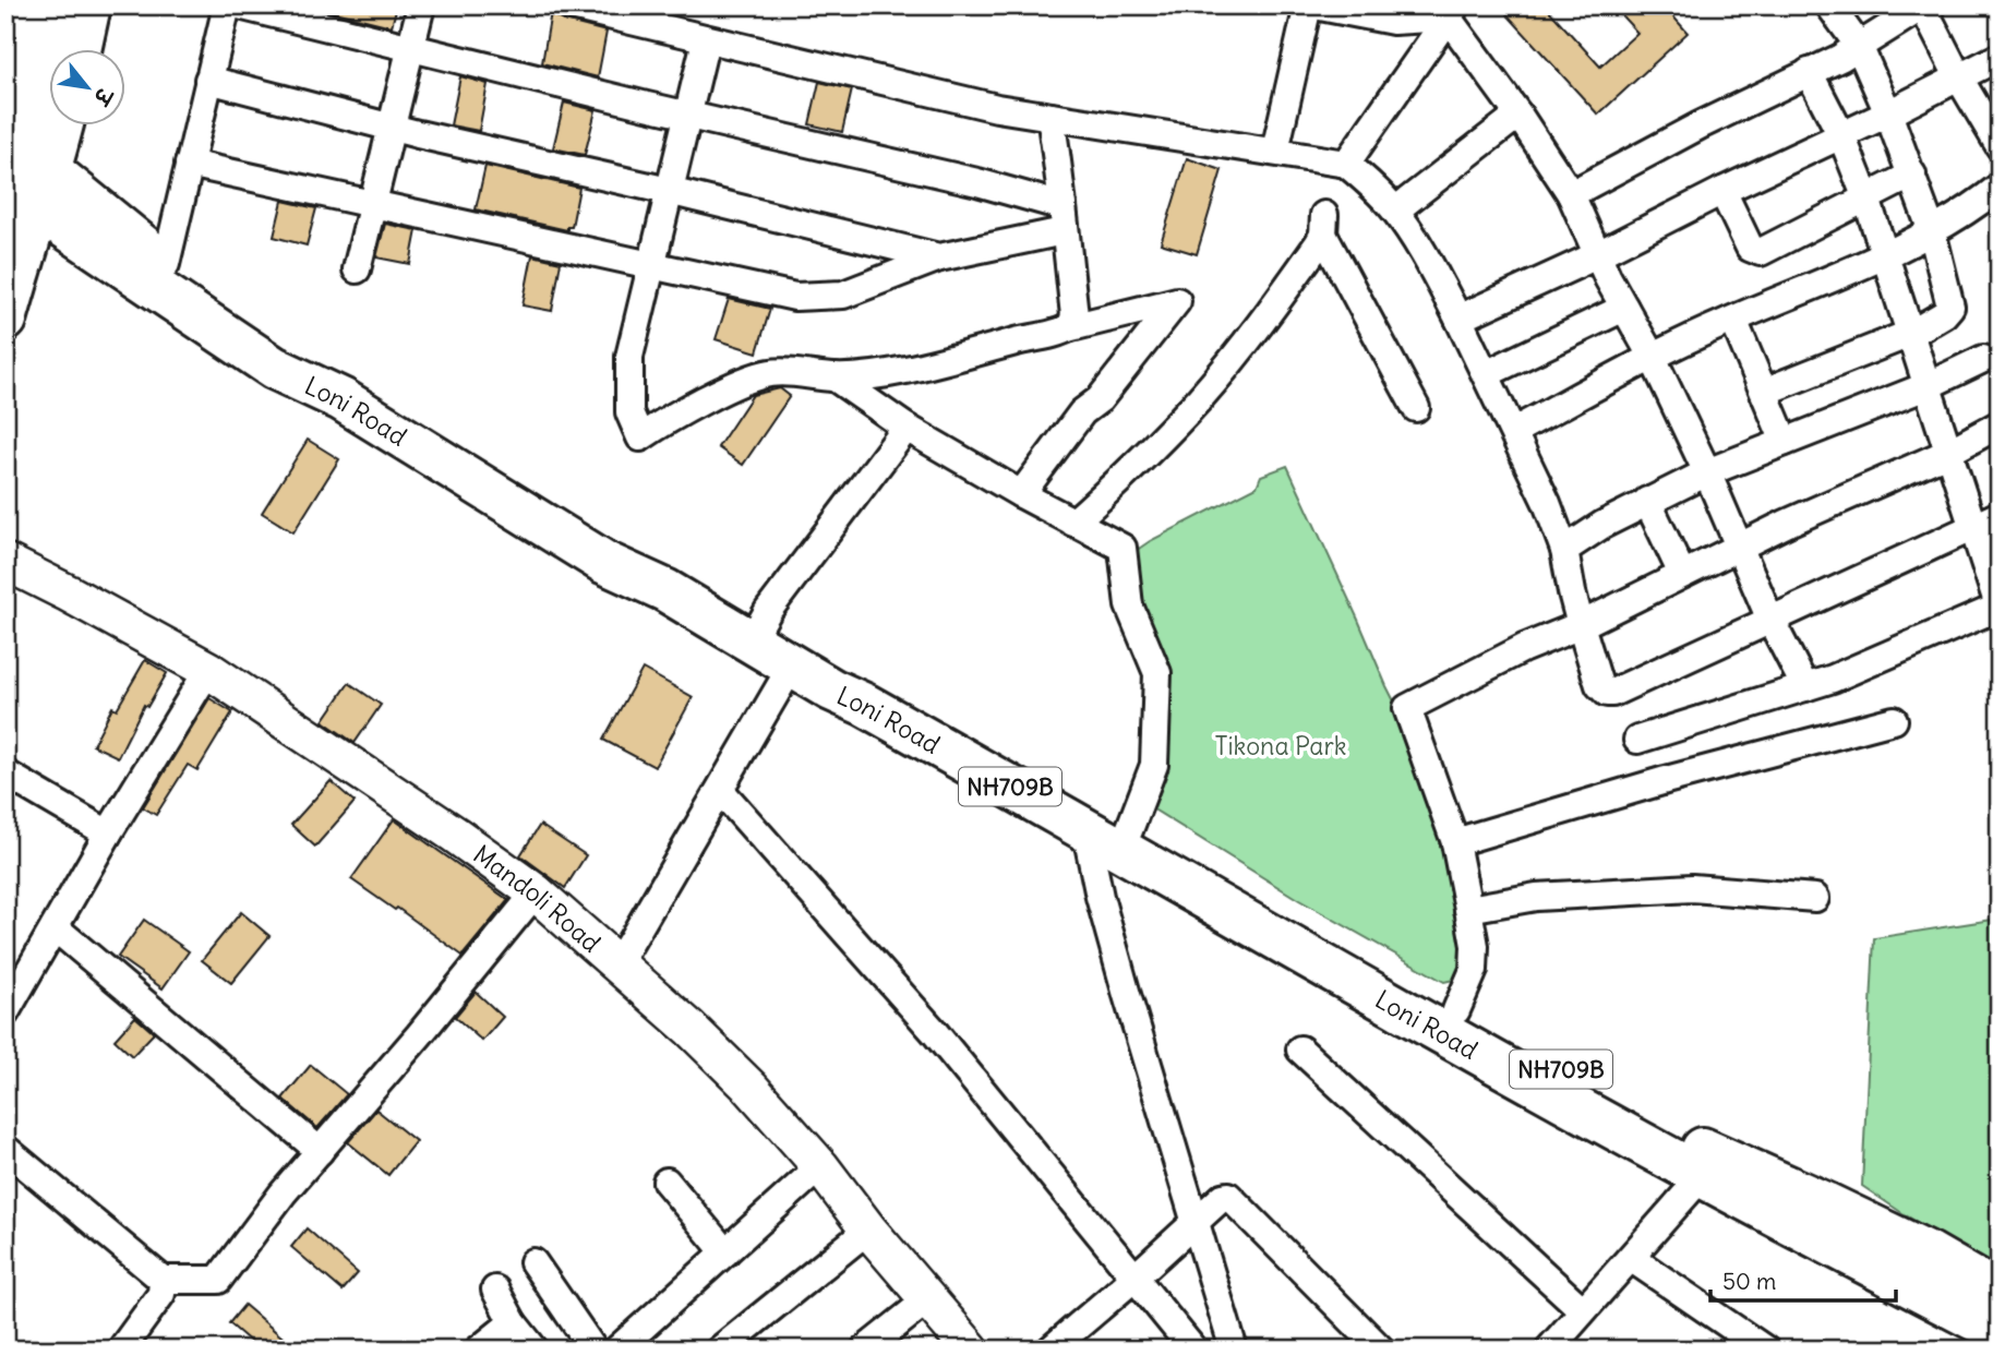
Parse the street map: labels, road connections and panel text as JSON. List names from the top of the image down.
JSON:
{
  "streets": {
    "main road": ["Loni Road", "NH709B"],
    "street": ["Mandoli Road"]
  },
  "parks": ["Tikona Park"],
  "scale_bar": "50 m",
  "north": "bottom right"
}
